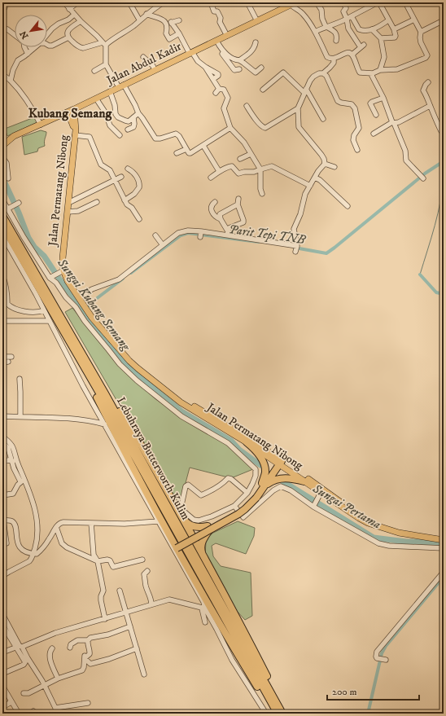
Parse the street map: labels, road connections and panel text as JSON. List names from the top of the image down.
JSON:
{
  "streets": {
    "highway": ["Lebuhraya Butterworth Kulim"],
    "main road": ["Jalan Abdul Kadir", "Jalan Permatang Nibong"]
  },
  "crossings": [
    ["Jalan Abdul Kadir", "Jalan Permatang Nibong"]
  ],
  "districts": ["Kubang Semang"],
  "water": ["Parit Tepi TNB", "Sungai Kubang Semang", "Sungai Pertama"],
  "scale_bar": "200 m",
  "north": "bottom left"
}
